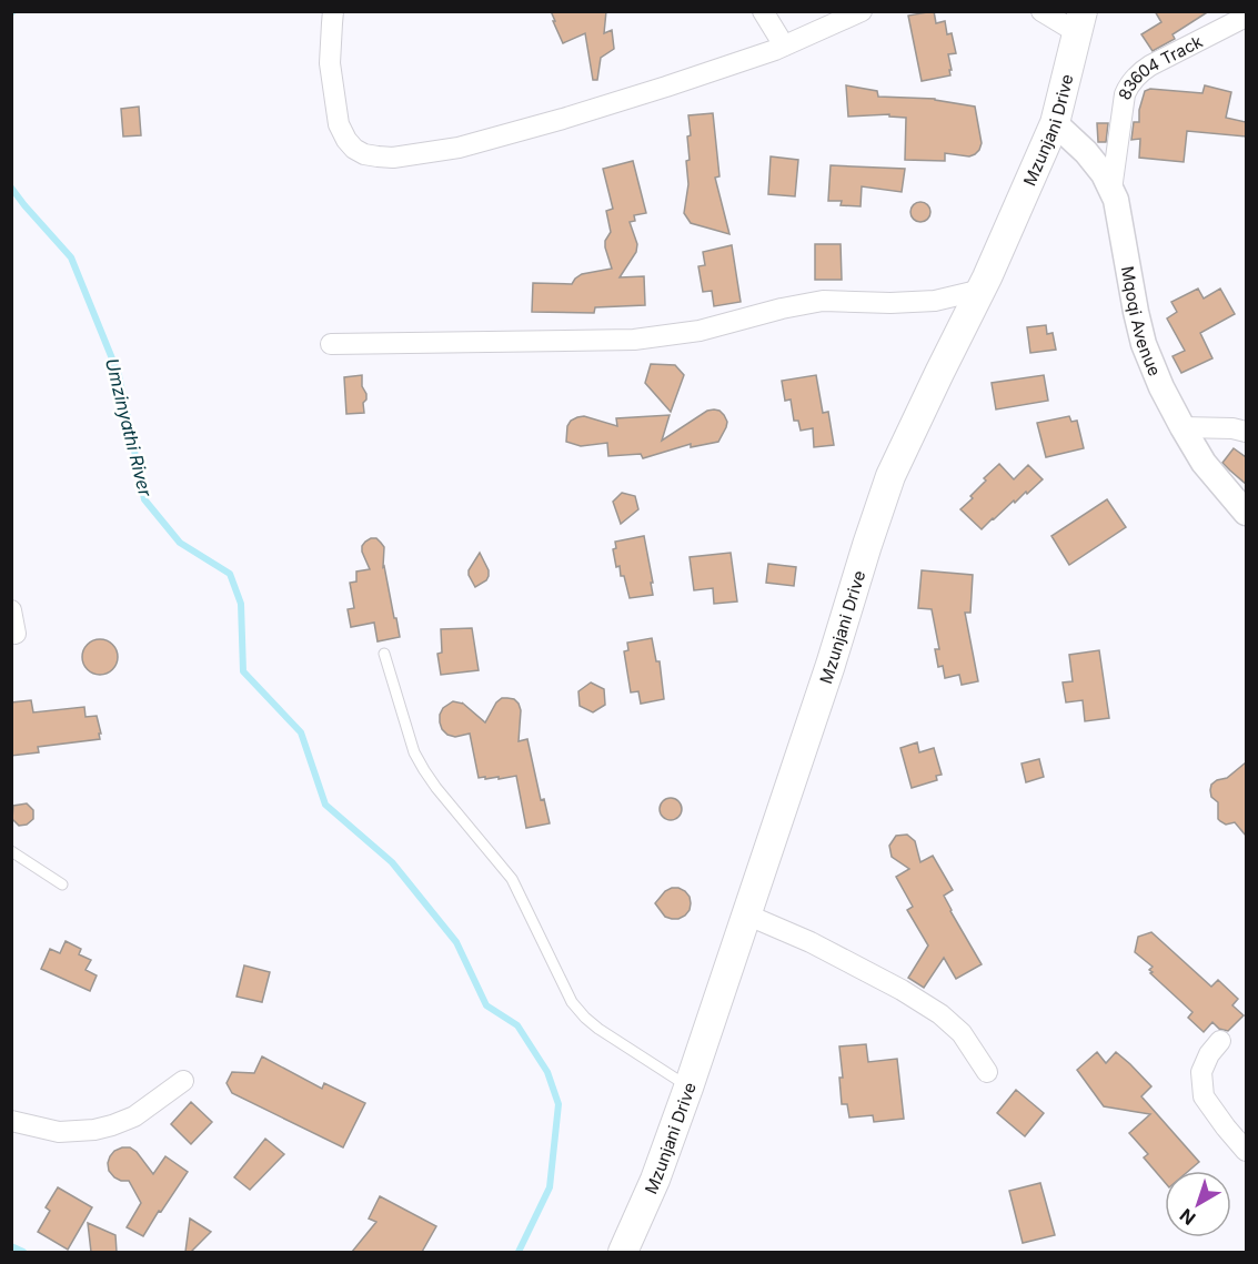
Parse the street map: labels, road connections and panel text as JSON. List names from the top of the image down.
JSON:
{
  "streets": {
    "main road": ["Mzunjani Drive"],
    "street": ["83604 Track", "Mqoqi Avenue"]
  },
  "crossings": [
    ["83604 Track", "Mqoqi Avenue"],
    ["Mzunjani Drive", "Mqoqi Avenue"]
  ],
  "water": ["Umzinyathi River"],
  "north": "bottom left"
}
